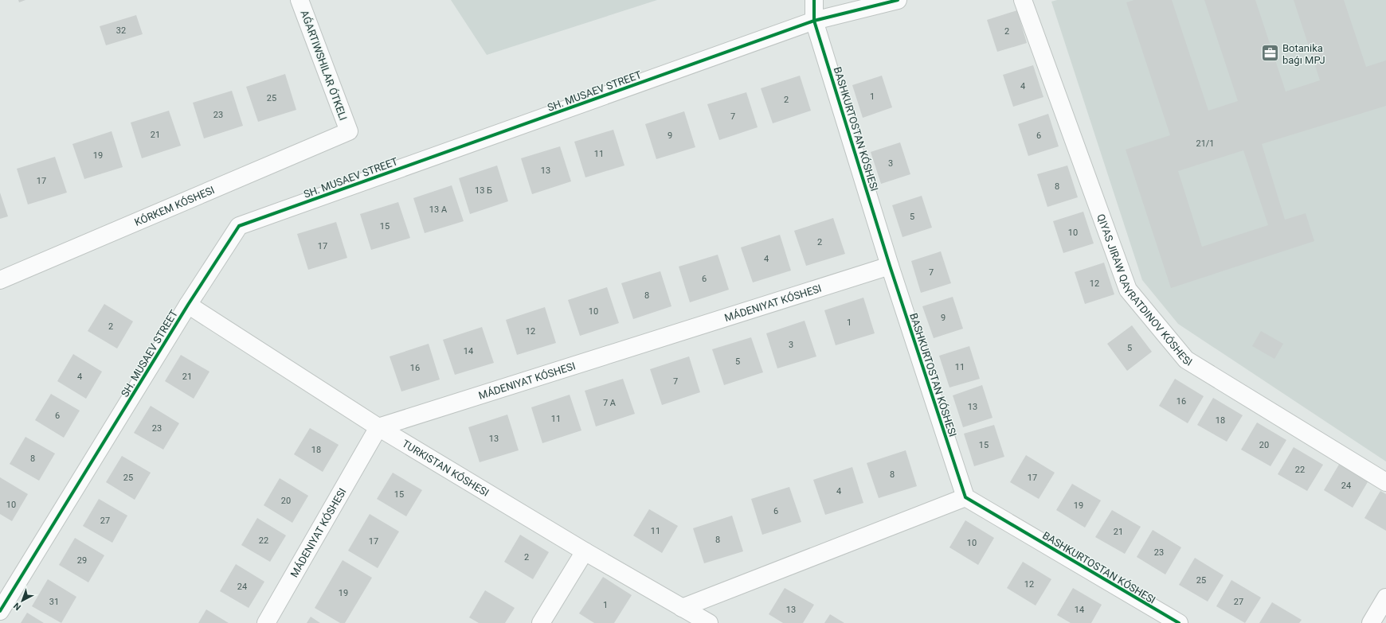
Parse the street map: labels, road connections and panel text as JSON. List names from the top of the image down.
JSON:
{
  "streets": {
    "street": [
      "SH. MUSAEV STREET",
      "BASHKURTOSTAN KÓSHESI",
      "KÓRKEM KÓSHESI",
      "MÁDENIYAT KÓSHESI",
      "TURKISTAN KÓSHESI"
    ]
  },
  "crossings": [
    ["SH. MUSAEV STREET", "BASHKURTOSTAN KÓSHESI"],
    ["SH. MUSAEV STREET", "TURKISTAN KÓSHESI"],
    ["BASHKURTOSTAN KÓSHESI", "MÁDENIYAT KÓSHESI"],
    ["MÁDENIYAT KÓSHESI", "TURKISTAN KÓSHESI"]
  ],
  "places": {
    "office": ["Botanika baǵı MPJ"]
  },
  "house_numbers": [
    "32",
    "2",
    "4",
    "1",
    "25",
    "2",
    "23",
    "7",
    "21",
    "9",
    "6",
    "21/1",
    "11",
    "19",
    "3",
    "13",
    "17",
    "8",
    "13 Б",
    "13 А",
    "5",
    "15",
    "10",
    "2",
    "17",
    "4",
    "7",
    "6",
    "12",
    "8",
    "10",
    "9",
    "1",
    "2",
    "12",
    "3",
    "5",
    "14",
    "5",
    "11",
    "16",
    "4",
    "21",
    "7",
    "16",
    "7 А",
    "13",
    "6",
    "11",
    "18",
    "23",
    "13",
    "15",
    "20",
    "18",
    "8",
    "22",
    "8",
    "25",
    "17",
    "24",
    "4",
    "15",
    "20",
    "10",
    "19",
    "6",
    "27",
    "11",
    "21",
    "8",
    "22",
    "17",
    "10",
    "23",
    "2",
    "29",
    "25",
    "12",
    "24",
    "19",
    "31",
    "27",
    "1",
    "13",
    "14"
  ],
  "north": "bottom left"
}
